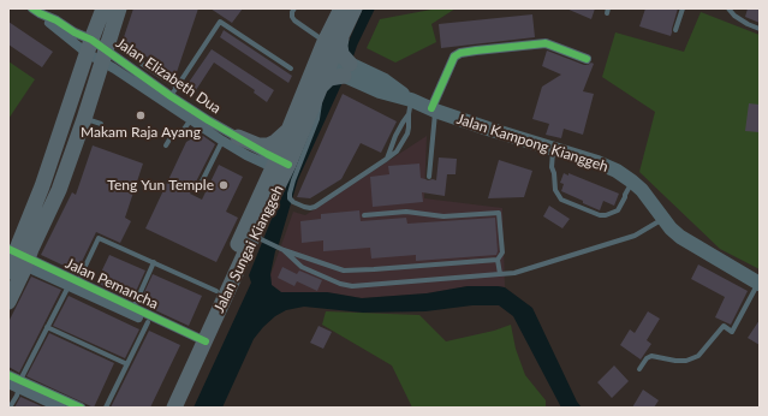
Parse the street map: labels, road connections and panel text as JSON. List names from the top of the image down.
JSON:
{
  "streets": {
    "main road": ["Jalan Kampong Kianggeh", "Jalan Sungai Kianggeh"],
    "street": ["Jalan Elizabeth Dua", "Jalan Pemancha"]
  },
  "crossings": [
    ["Jalan Elizabeth Dua", "Jalan Sungai Kianggeh"],
    ["Jalan Kampong Kianggeh", "Jalan Sungai Kianggeh"],
    ["Jalan Sungai Kianggeh", "Jalan Pemancha"]
  ],
  "places": ["Makam Raja Ayang", "Teng Yun Temple"]
}
